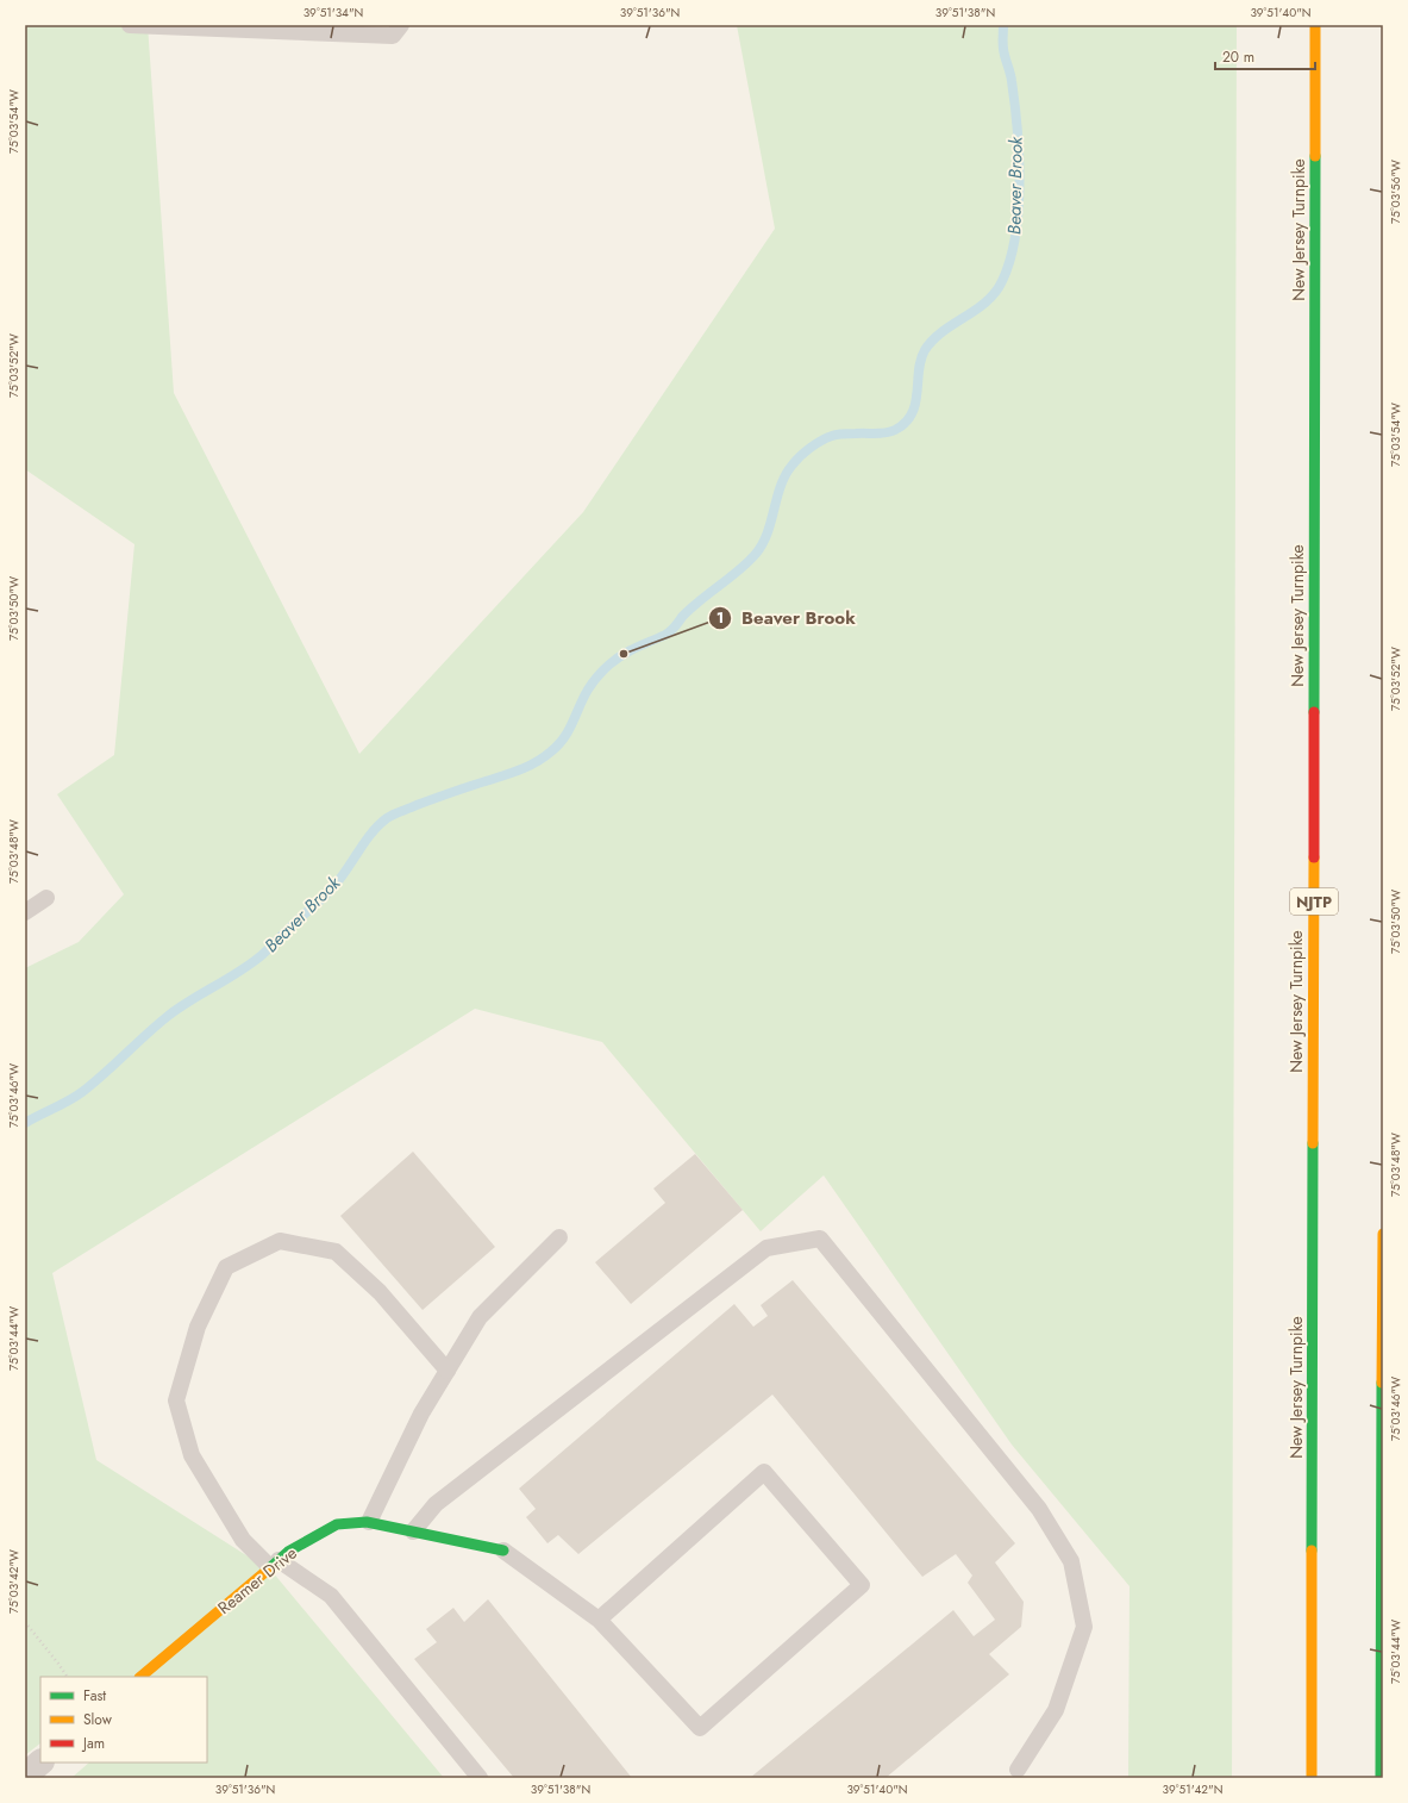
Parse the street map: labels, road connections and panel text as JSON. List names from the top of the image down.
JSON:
{
  "streets": {
    "main road": ["New Jersey Turnpike", "NJTP", "Reamer Drive"]
  },
  "water": ["Beaver Brook"],
  "places": ["Beaver Brook"],
  "legend": ["Fast", "Slow", "Jam"],
  "scale_bar": "20 m",
  "coordinates": [
    "39°51'34\"N",
    "39°51'36\"N",
    "39°51'38\"N",
    "39°51'40\"N",
    "75°03'54\"W",
    "75°03'56\"W",
    "75°03'52\"W",
    "75°03'50\"W",
    "75°03'48\"W",
    "75°03'46\"W",
    "75°03'44\"W",
    "75°03'42\"W",
    "39°51'42\"N"
  ]
}
